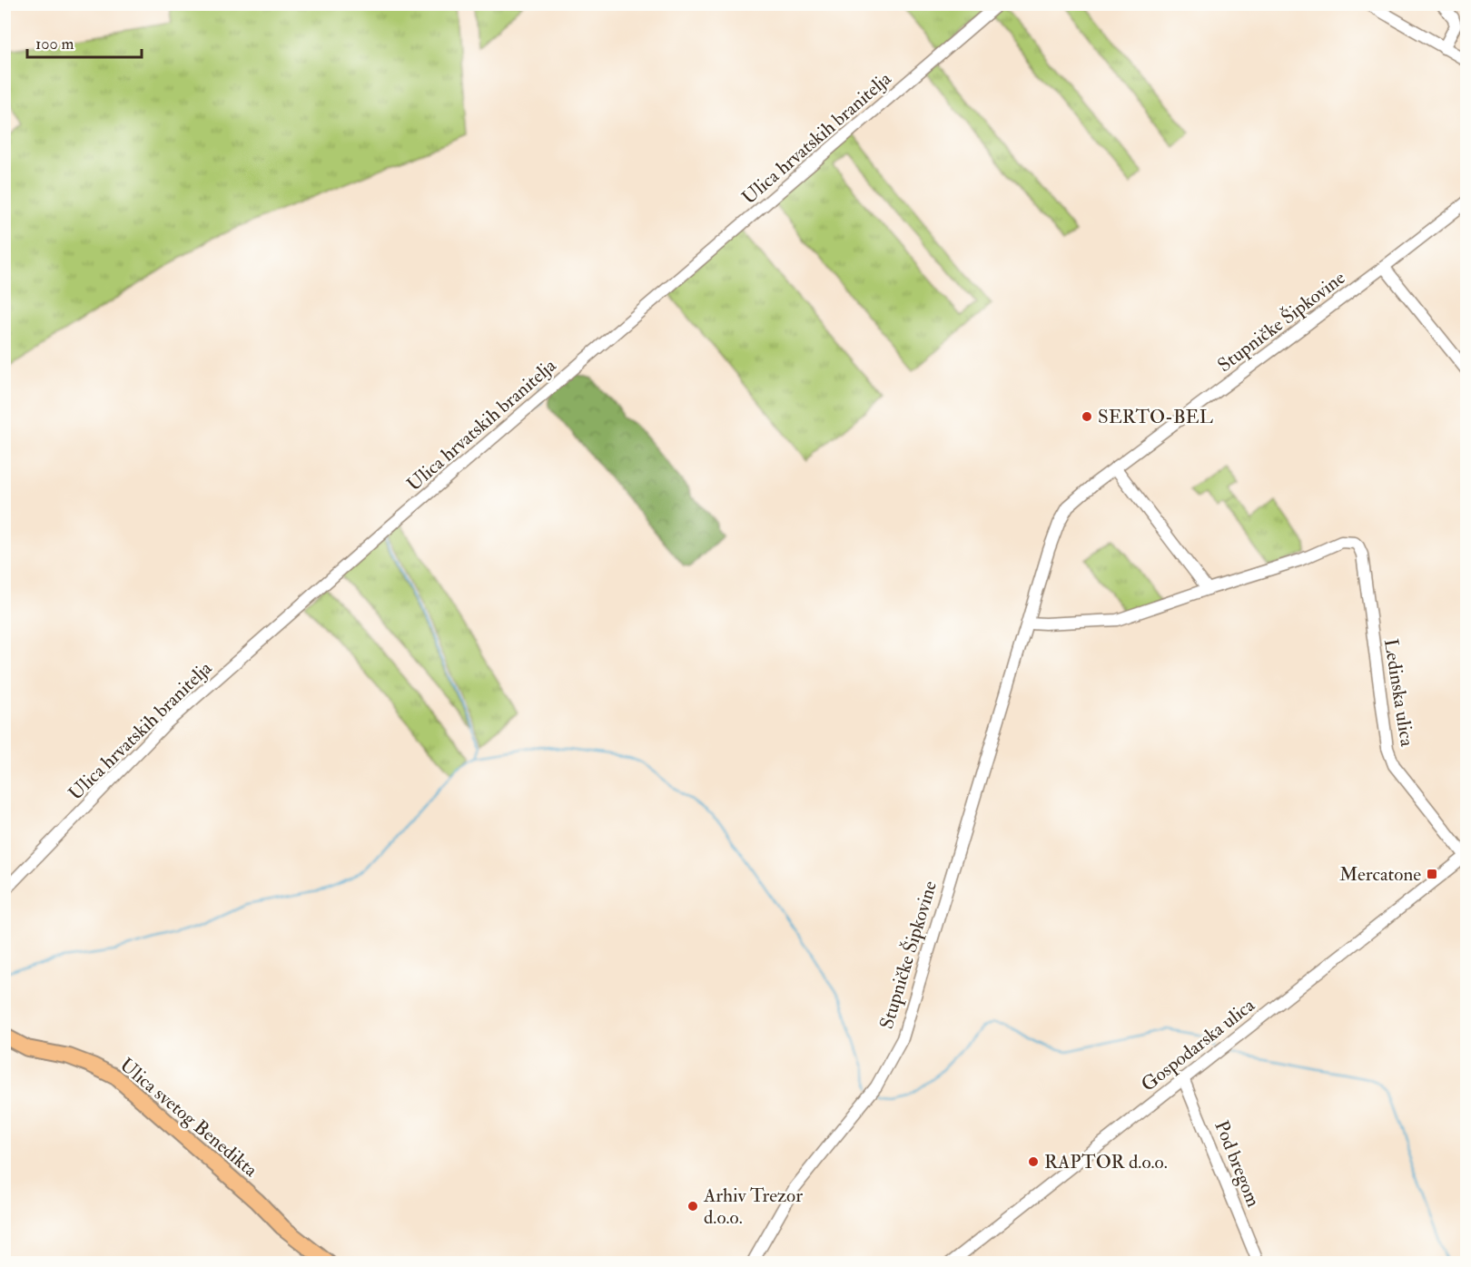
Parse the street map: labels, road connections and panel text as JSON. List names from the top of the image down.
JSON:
{
  "streets": {
    "main road": ["Ulica svetog Benedikta"],
    "street": [
      "Ulica hrvatskih branitelja",
      "Stupničke Šipkovine",
      "Ledinska ulica",
      "Gospodarska ulica",
      "Pod bregom"
    ]
  },
  "crossings": [
    ["Ledinska ulica", "Gospodarska ulica"],
    ["Gospodarska ulica", "Pod bregom"]
  ],
  "places": {
    "other": ["SERTO-BEL", "RAPTOR d.o.o.", "Arhiv Trezor d.o.o."],
    "transit": ["Mercatone"]
  },
  "scale_bar": "100 m"
}
